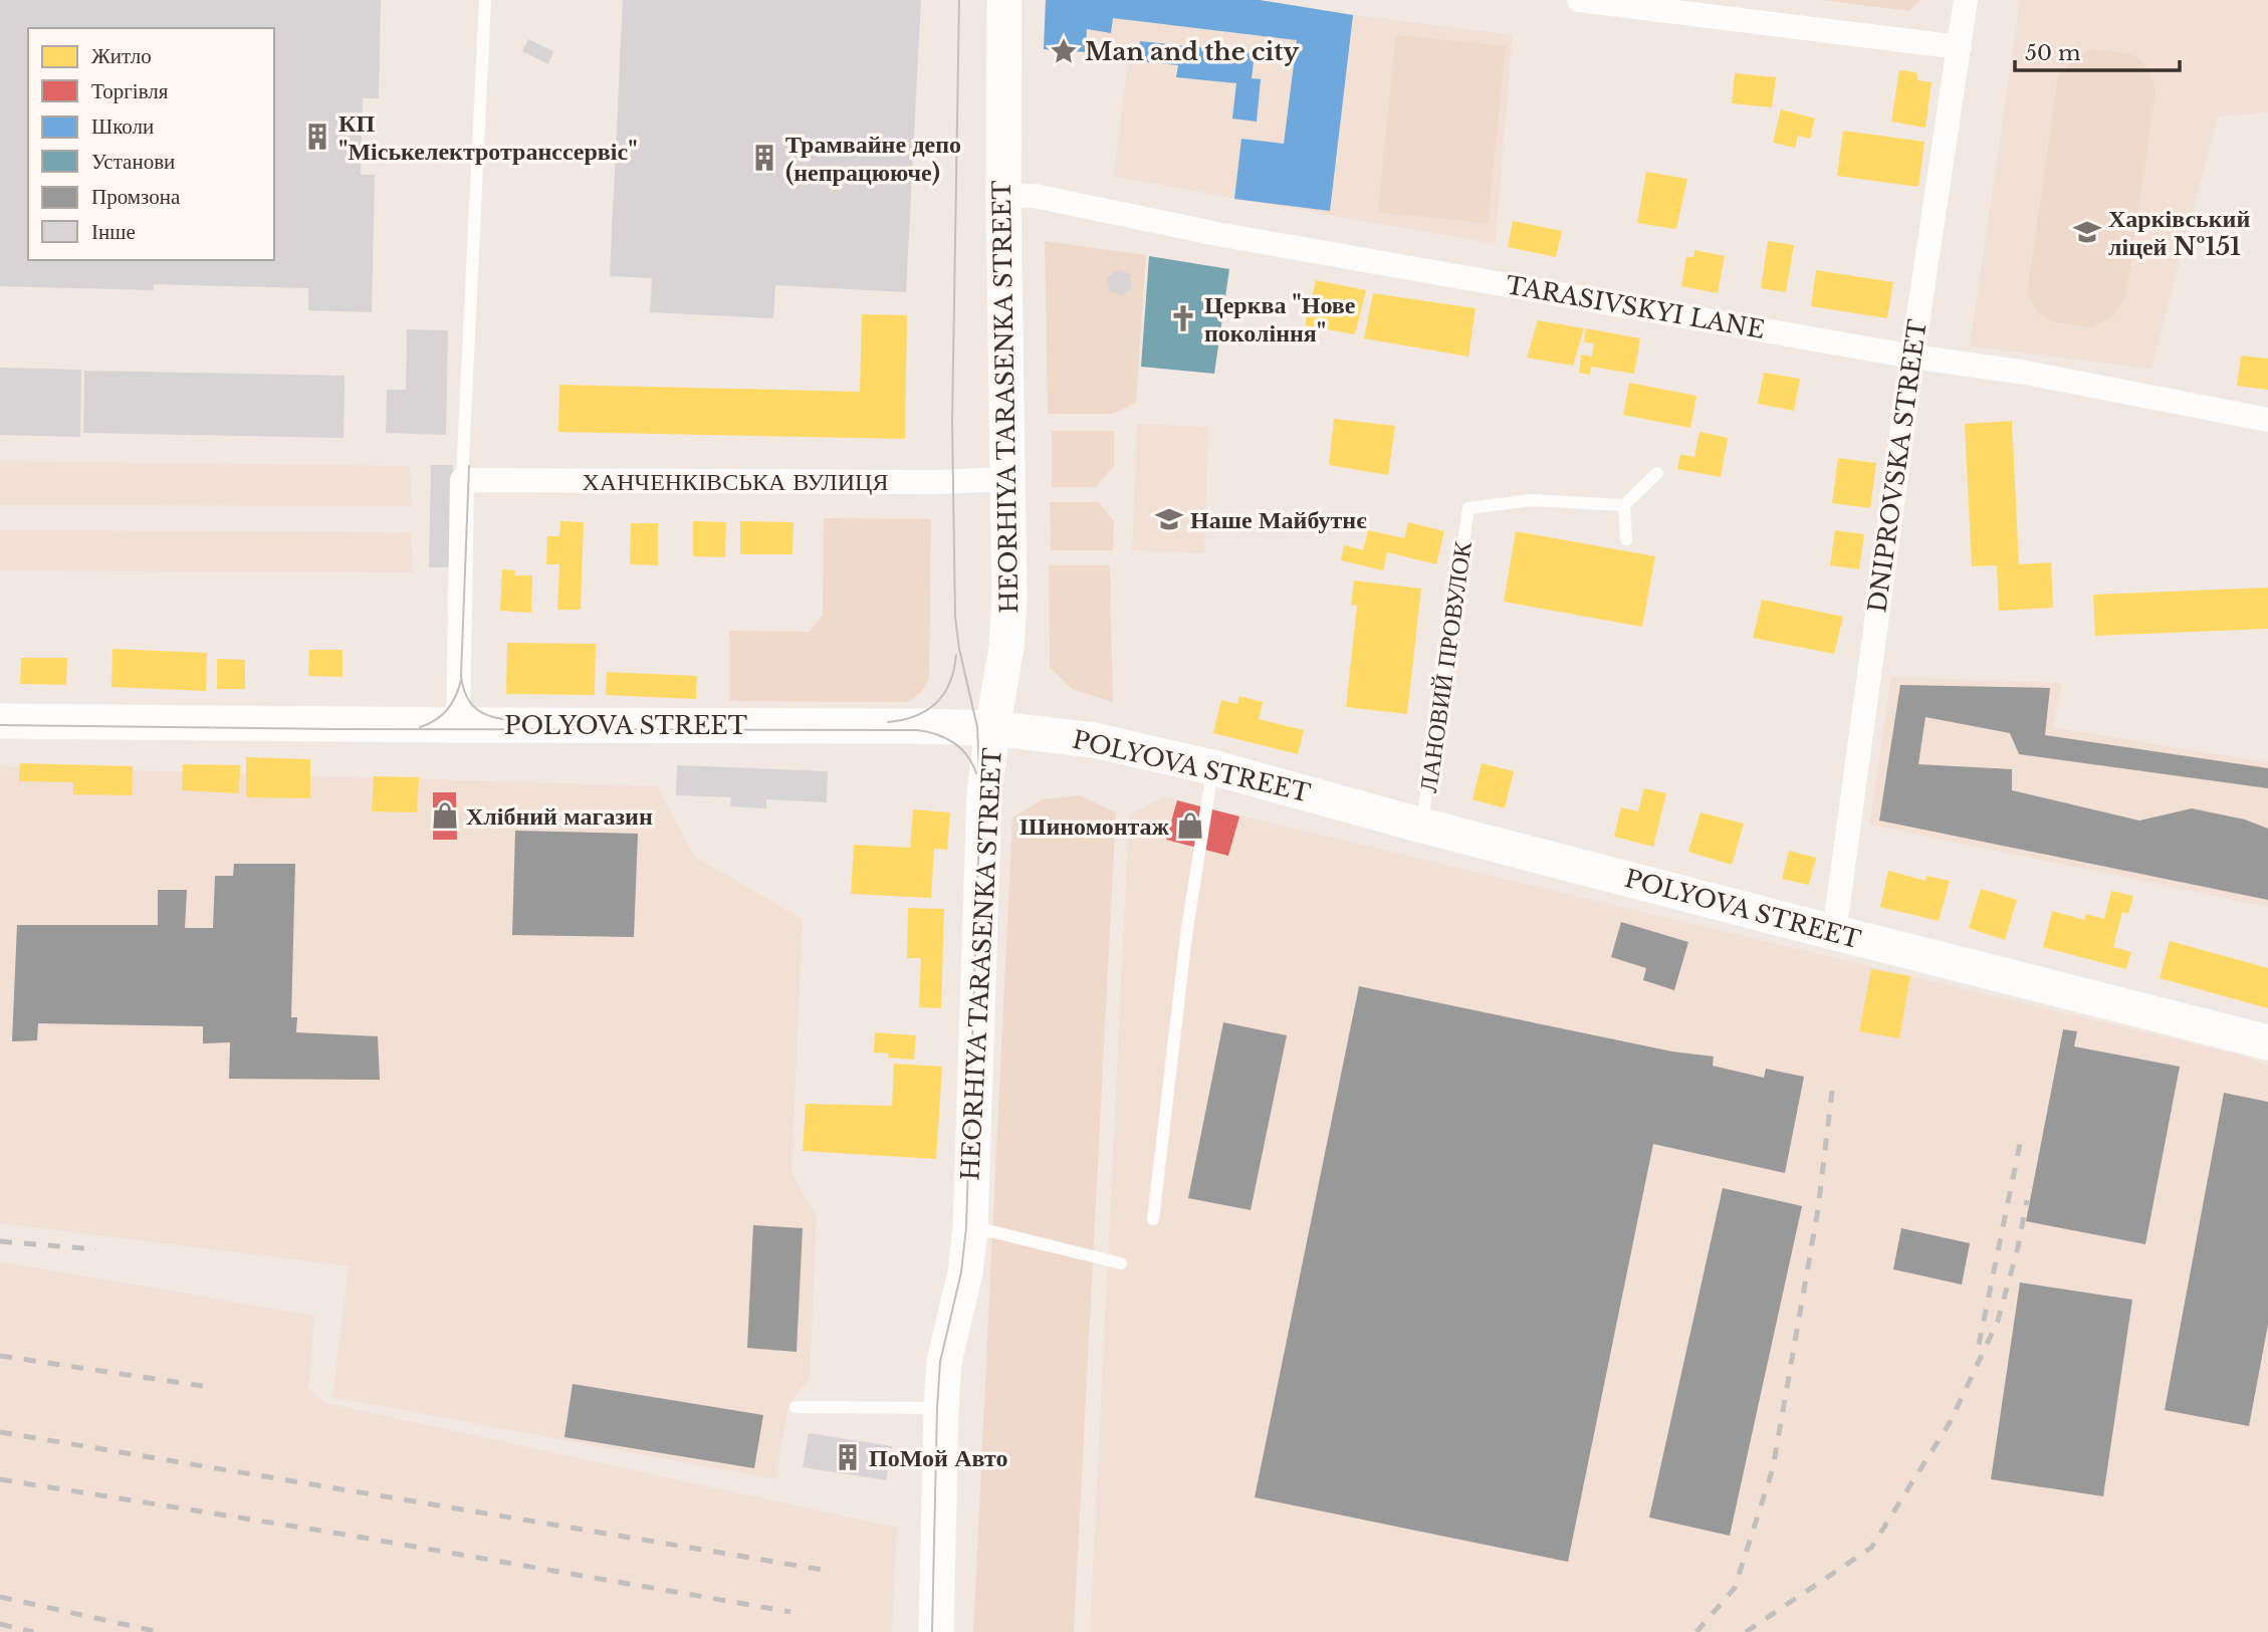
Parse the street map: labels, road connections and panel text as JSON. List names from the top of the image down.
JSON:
{
  "streets": {
    "main road": ["HEORHIYA TARASENKA STREET", "POLYOVA STREET"],
    "street": ["TARASIVSKYI LANE", "DNIPROVSKA STREET", "ХАНЧЕНКІВСЬКА ВУЛИЦЯ"],
    "lane": ["ЛАНОВИЙ ПРОВУЛОК"]
  },
  "crossings": [
    ["TARASIVSKYI LANE", "HEORHIYA TARASENKA STREET"],
    ["TARASIVSKYI LANE", "DNIPROVSKA STREET"],
    ["HEORHIYA TARASENKA STREET", "ХАНЧЕНКІВСЬКА ВУЛИЦЯ"],
    ["HEORHIYA TARASENKA STREET", "POLYOVA STREET"],
    ["DNIPROVSKA STREET", "POLYOVA STREET"],
    ["ЛАНОВИЙ ПРОВУЛОК", "POLYOVA STREET"]
  ],
  "places": {
    "place": ["Man and the city"],
    "building": ["КП \"Міськелектротранссервіс\"", "Трамвайне депо (непрацююче)", "ПоМой Авто"],
    "school or university": ["Харківський ліцей №151", "Наше Майбутнє"],
    "church": ["Церква \"Нове покоління\""],
    "shop": ["Хлібний магазин", "Шиномонтаж"]
  },
  "legend": [
    "Житло",
    "Торгівля",
    "Школи",
    "Установи",
    "Промзона",
    "Інше"
  ],
  "scale_bar": "50 m"
}
